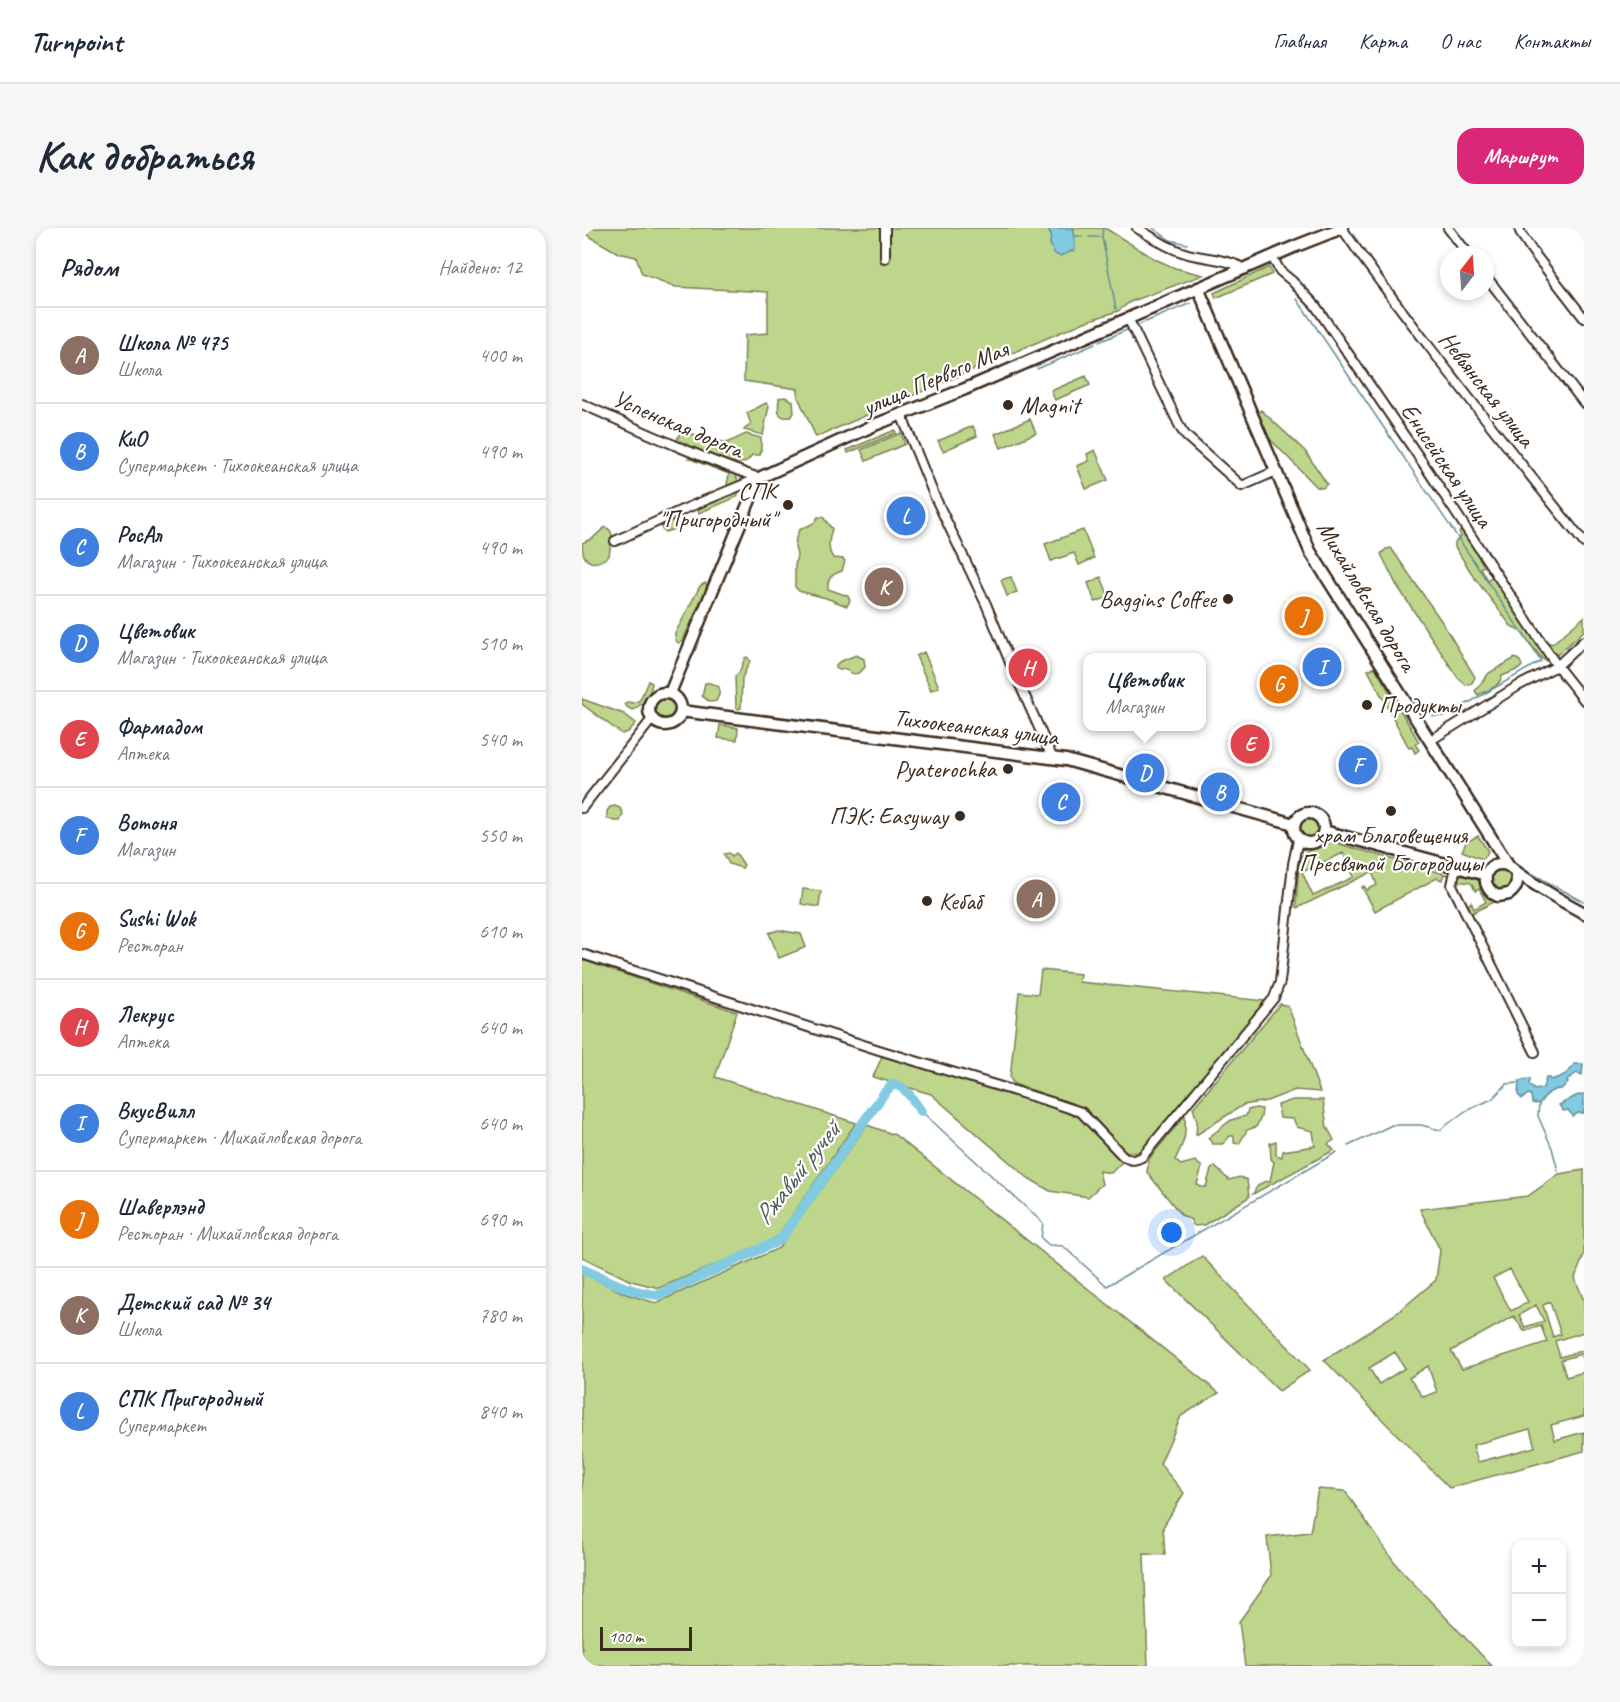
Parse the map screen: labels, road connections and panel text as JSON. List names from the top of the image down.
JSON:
{
  "streets": {
    "street": [
      "улица Первого Мая",
      "Невьянская улица",
      "Успенская дорога",
      "Енисейская улица",
      "Михайловская дорога",
      "Тихоокеанская улица"
    ]
  },
  "crossings": [
    ["улица Первого Мая", "Невьянская улица"],
    ["улица Первого Мая", "Успенская дорога"],
    ["улица Первого Мая", "Енисейская улица"],
    ["улица Первого Мая", "Михайловская дорога"]
  ],
  "water": ["Ржавый ручей"],
  "places": [
    "Magnit",
    "СПК \"Пригородный\"",
    "Baggins Coffee",
    "Продукты",
    "Pyaterochka",
    "храм Благовещения Пресвятой Богородицы",
    "ПЭК: Easyway",
    "Кебаб"
  ],
  "scale_bar": "100 m",
  "north": "top",
  "page": {
    "header": "Turnpoint",
    "nav": [
      "Главная",
      "Карта",
      "О нас",
      "Контакты"
    ],
    "buttons": "Маршрут",
    "title": "Как добраться",
    "heading": ["Рядом", "Найдено: 12"],
    "list": [
      {
        "mark": "A",
        "name": "Школа № 475",
        "note": "Школа",
        "value": "400 m"
      },
      {
        "mark": "B",
        "name": "КиО",
        "note": "Супермаркет · Тихоокеанская улица",
        "value": "490 m"
      },
      {
        "mark": "C",
        "name": "РосАл",
        "note": "Магазин · Тихоокеанская улица",
        "value": "490 m"
      },
      {
        "mark": "D",
        "name": "Цветовик",
        "note": "Магазин · Тихоокеанская улица",
        "value": "510 m"
      },
      {
        "mark": "E",
        "name": "Фармадом",
        "note": "Аптека",
        "value": "540 m"
      },
      {
        "mark": "F",
        "name": "Вотоня",
        "note": "Магазин",
        "value": "550 m"
      },
      {
        "mark": "G",
        "name": "Sushi Wok",
        "note": "Ресторан",
        "value": "610 m"
      },
      {
        "mark": "H",
        "name": "Лекрус",
        "note": "Аптека",
        "value": "640 m"
      },
      {
        "mark": "I",
        "name": "ВкусВилл",
        "note": "Супермаркет · Михайловская дорога",
        "value": "640 m"
      },
      {
        "mark": "J",
        "name": "Шаверлэнд",
        "note": "Ресторан · Михайловская дорога",
        "value": "690 m"
      },
      {
        "mark": "K",
        "name": "Детский сад № 34",
        "note": "Школа",
        "value": "780 m"
      },
      {
        "mark": "L",
        "name": "СПК Пригородный",
        "note": "Супермаркет",
        "value": "840 m"
      }
    ],
    "pins": [
      "L",
      "K",
      "J",
      "I",
      "H",
      "G",
      "E",
      "F",
      "D",
      "B",
      "C",
      "A"
    ],
    "popup": ["Цветовик", "Магазин"],
    "map_buttons": ["+", "−"],
    "scale": "100 m"
  }
}
